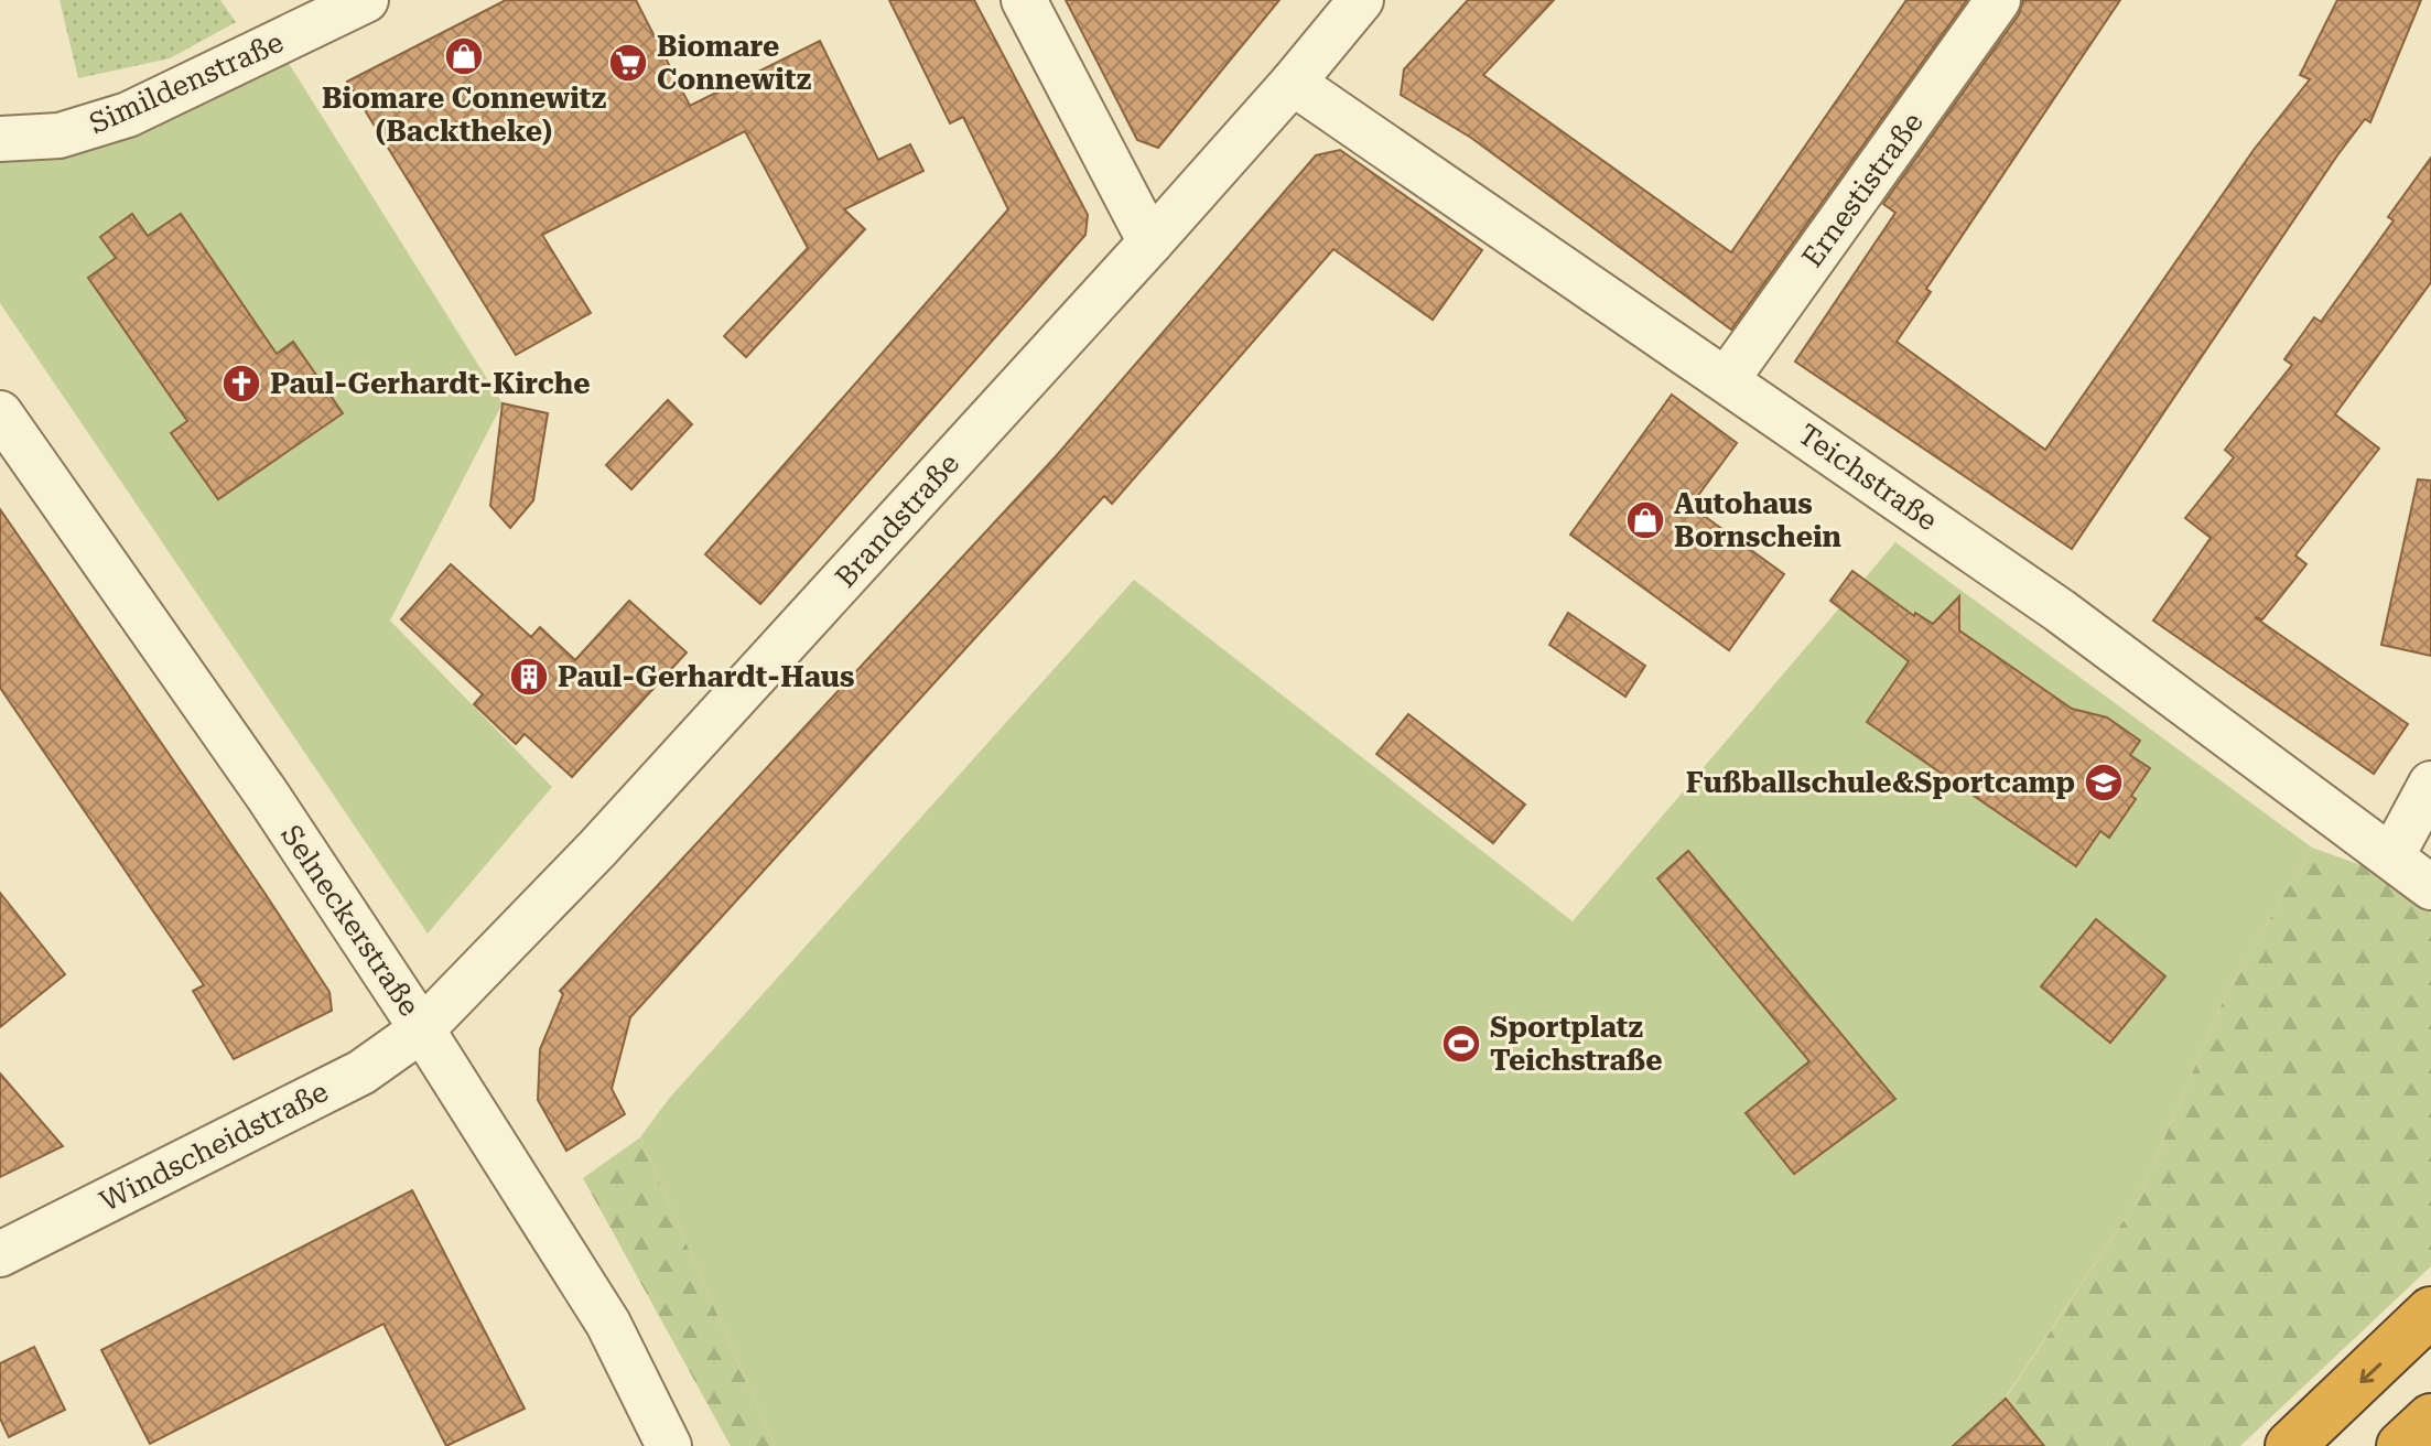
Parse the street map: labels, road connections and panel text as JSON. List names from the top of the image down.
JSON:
{
  "streets": {
    "street": [
      "Simildenstraße",
      "Ernestistraße",
      "Teichstraße",
      "Brandstraße",
      "Selneckerstraße",
      "Windscheidstraße"
    ]
  },
  "crossings": [
    ["Ernestistraße", "Teichstraße"],
    ["Teichstraße", "Brandstraße"],
    ["Brandstraße", "Selneckerstraße"],
    ["Brandstraße", "Windscheidstraße"],
    ["Selneckerstraße", "Windscheidstraße"]
  ],
  "places": {
    "shop": ["Biomare Connewitz (Backtheke)", "Autohaus Bornschein"],
    "supermarket": ["Biomare Connewitz"],
    "church": ["Paul-Gerhardt-Kirche"],
    "building": ["Paul-Gerhardt-Haus"],
    "school or university": ["Fußballschule&Sportcamp"],
    "sports": ["Sportplatz Teichstraße"]
  }
}
